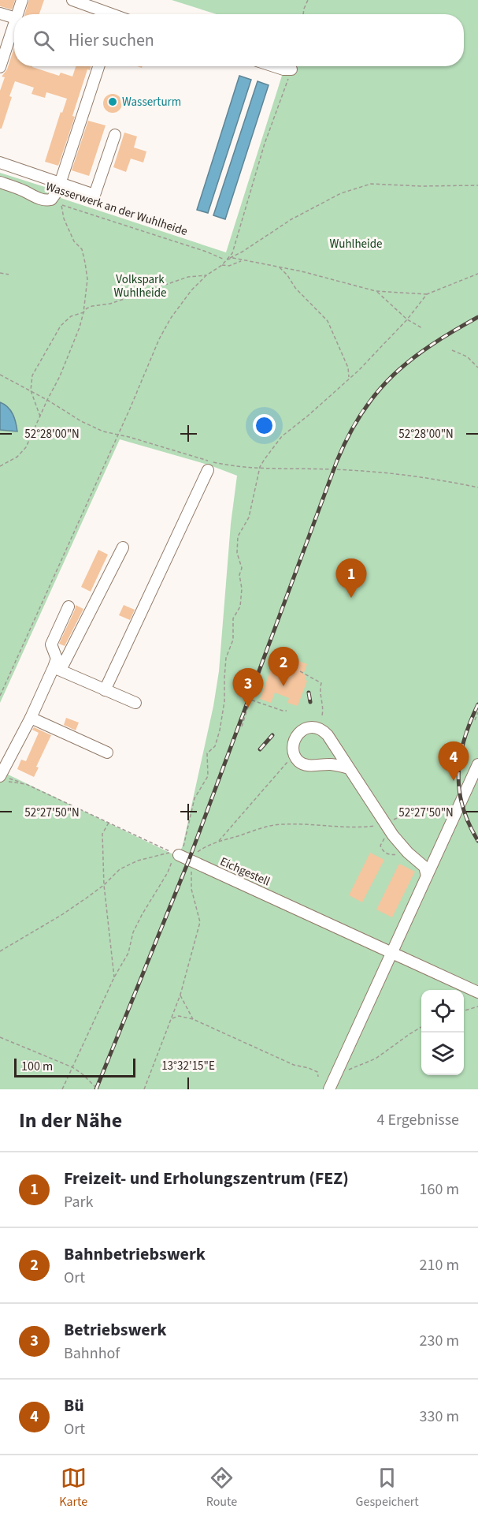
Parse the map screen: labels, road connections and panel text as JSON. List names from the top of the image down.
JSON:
{
  "streets": {
    "lane": ["Wasserwerk an der Wuhlheide", "Eichgestell"]
  },
  "parks": ["Wuhlheide", "Volkspark Wuhlheide"],
  "places": ["Wasserturm"],
  "scale_bar": "100 m",
  "page": {
    "search": "Hier suchen",
    "pins": [
      "1",
      "2",
      "3",
      "4"
    ],
    "scale": "100 m",
    "heading": ["In der Nähe", "4 Ergebnisse"],
    "list": [
      {
        "mark": "1",
        "name": "Freizeit- und Erholungszentrum (FEZ)",
        "note": "Park",
        "value": "160 m"
      },
      {
        "mark": "2",
        "name": "Bahnbetriebswerk",
        "note": "Ort",
        "value": "210 m"
      },
      {
        "mark": "3",
        "name": "Betriebswerk",
        "note": "Bahnhof",
        "value": "230 m"
      },
      {
        "mark": "4",
        "name": "Bü",
        "note": "Ort",
        "value": "330 m"
      }
    ],
    "nav": ["Karte", "Route", "Gespeichert"]
  },
  "coordinates": ["52°28'00\"N", "52°27'50\"N", "13°32'15\"E"]
}
